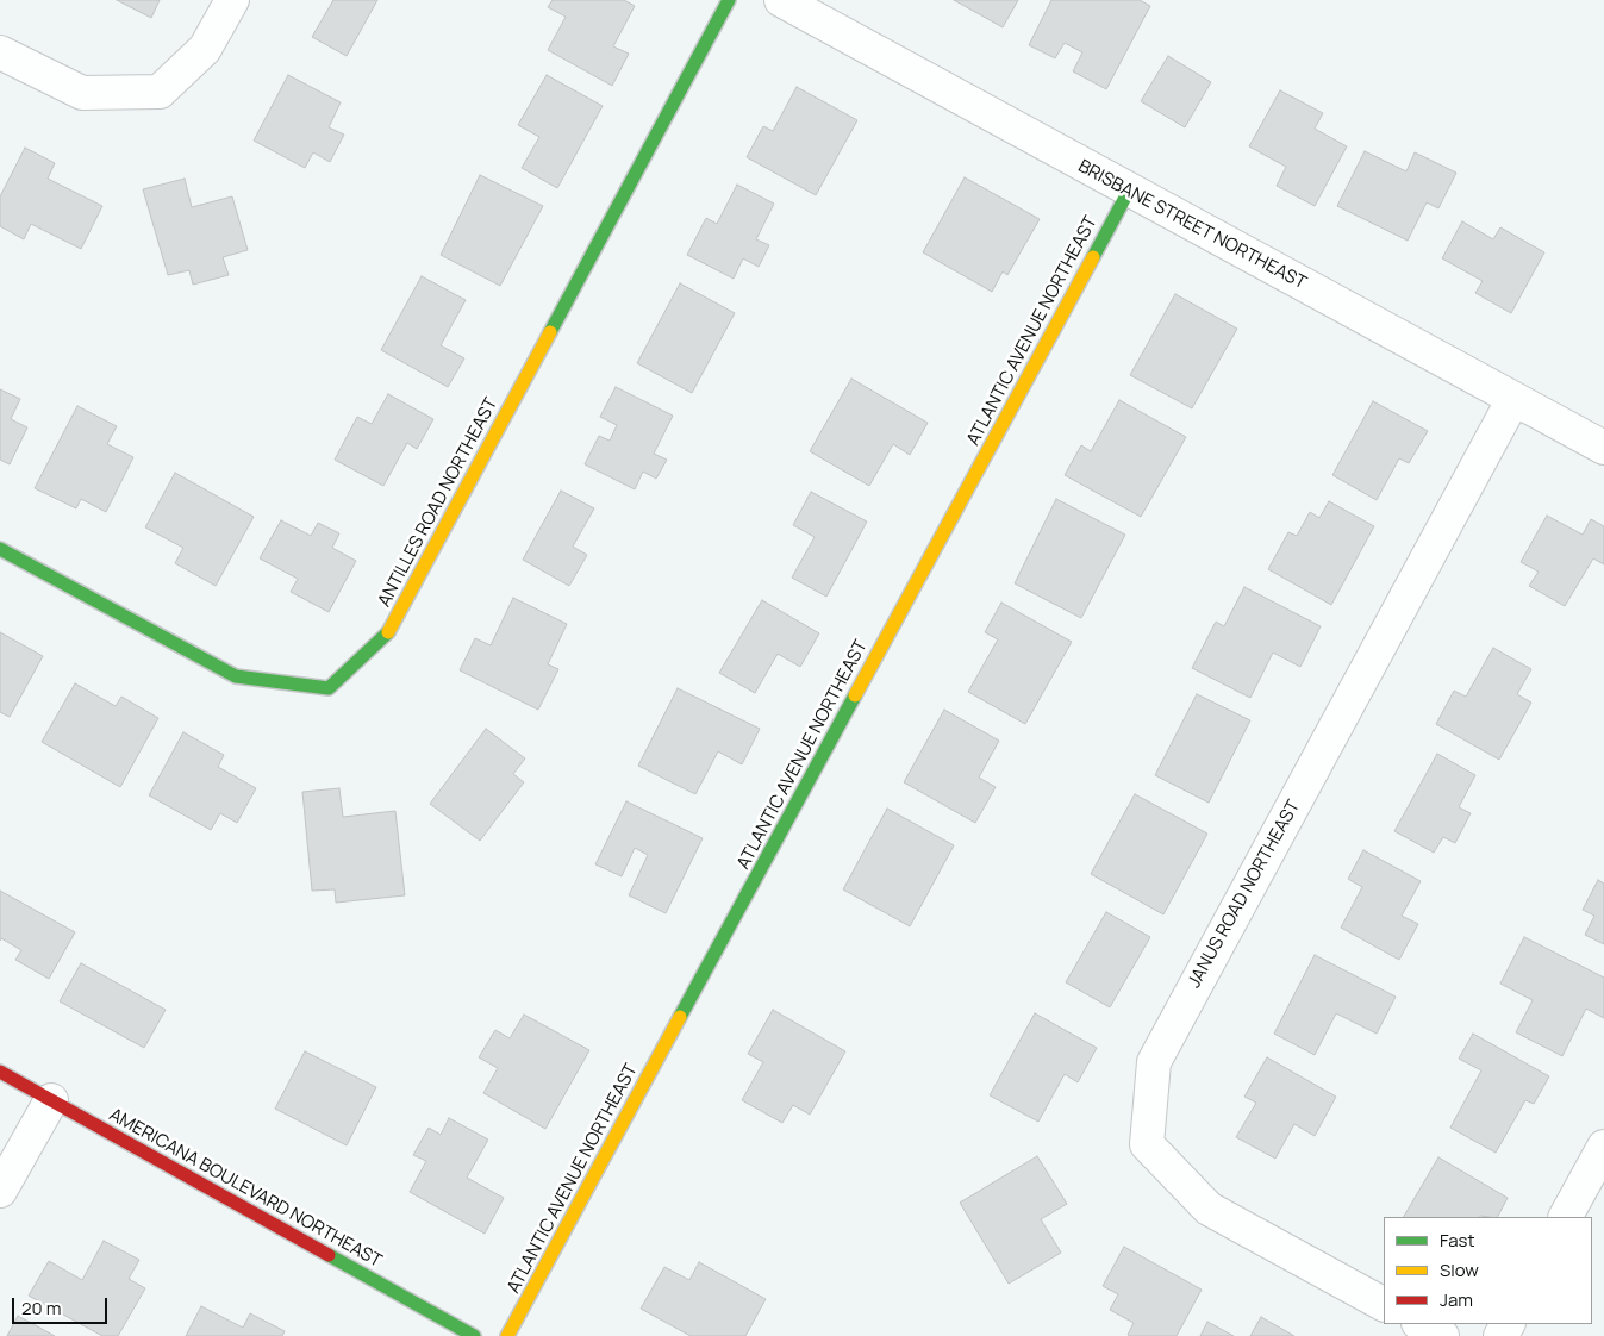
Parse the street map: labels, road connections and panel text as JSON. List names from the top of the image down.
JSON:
{
  "streets": {
    "street": [
      "BRISBANE STREET NORTHEAST",
      "ATLANTIC AVENUE NORTHEAST",
      "ANTILLES ROAD NORTHEAST",
      "JANUS ROAD NORTHEAST",
      "AMERICANA BOULEVARD NORTHEAST"
    ]
  },
  "crossings": [
    ["BRISBANE STREET NORTHEAST", "ATLANTIC AVENUE NORTHEAST"],
    ["BRISBANE STREET NORTHEAST", "JANUS ROAD NORTHEAST"]
  ],
  "legend": ["Fast", "Slow", "Jam"],
  "scale_bar": "20 m"
}
